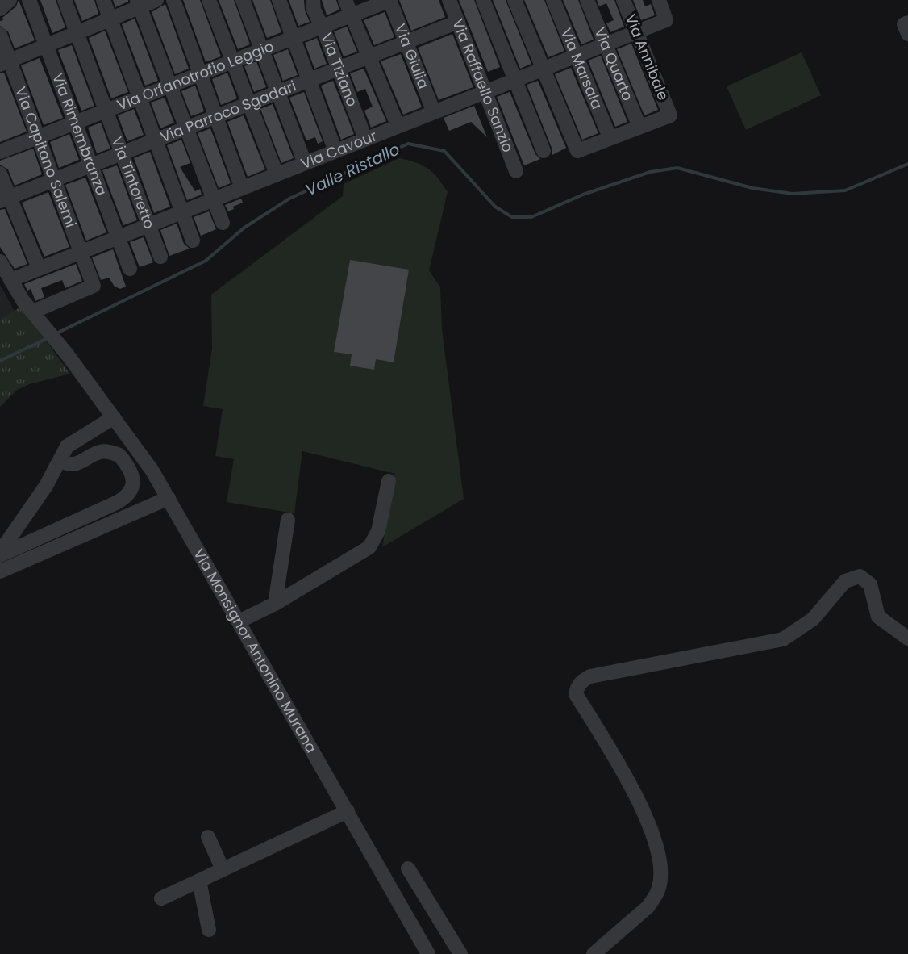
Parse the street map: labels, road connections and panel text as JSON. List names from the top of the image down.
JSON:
{
  "streets": {
    "street": [
      "Via Giulia",
      "Via Annibale",
      "Via Quarto",
      "Via Marsala",
      "Via Tiziano",
      "Via Orfanotrofio Leggio",
      "Via Raffaello Sanzio",
      "Via Parroco Sgadari",
      "Via Rimembranza",
      "Via Cavour",
      "Via Capitano Salemi",
      "Via Tintoretto",
      "Via Monsignor Antonino Murana"
    ]
  },
  "crossings": [
    ["Via Giulia", "Via Orfanotrofio Leggio"],
    ["Via Giulia", "Via Parroco Sgadari"],
    ["Via Giulia", "Via Cavour"],
    ["Via Annibale", "Via Quarto"],
    ["Via Annibale", "Via Cavour"],
    ["Via Quarto", "Via Cavour"],
    ["Via Marsala", "Via Cavour"],
    ["Via Tiziano", "Via Orfanotrofio Leggio"],
    ["Via Tiziano", "Via Parroco Sgadari"],
    ["Via Tiziano", "Via Cavour"],
    ["Via Orfanotrofio Leggio", "Via Rimembranza"],
    ["Via Orfanotrofio Leggio", "Via Capitano Salemi"],
    ["Via Orfanotrofio Leggio", "Via Tintoretto"],
    ["Via Raffaello Sanzio", "Via Parroco Sgadari"],
    ["Via Raffaello Sanzio", "Via Cavour"],
    ["Via Parroco Sgadari", "Via Rimembranza"],
    ["Via Parroco Sgadari", "Via Capitano Salemi"],
    ["Via Parroco Sgadari", "Via Tintoretto"],
    ["Via Rimembranza", "Via Cavour"],
    ["Via Cavour", "Via Capitano Salemi"],
    ["Via Cavour", "Via Tintoretto"],
    ["Via Capitano Salemi", "Via Monsignor Antonino Murana"]
  ],
  "water": ["Valle Ristallo"]
}
